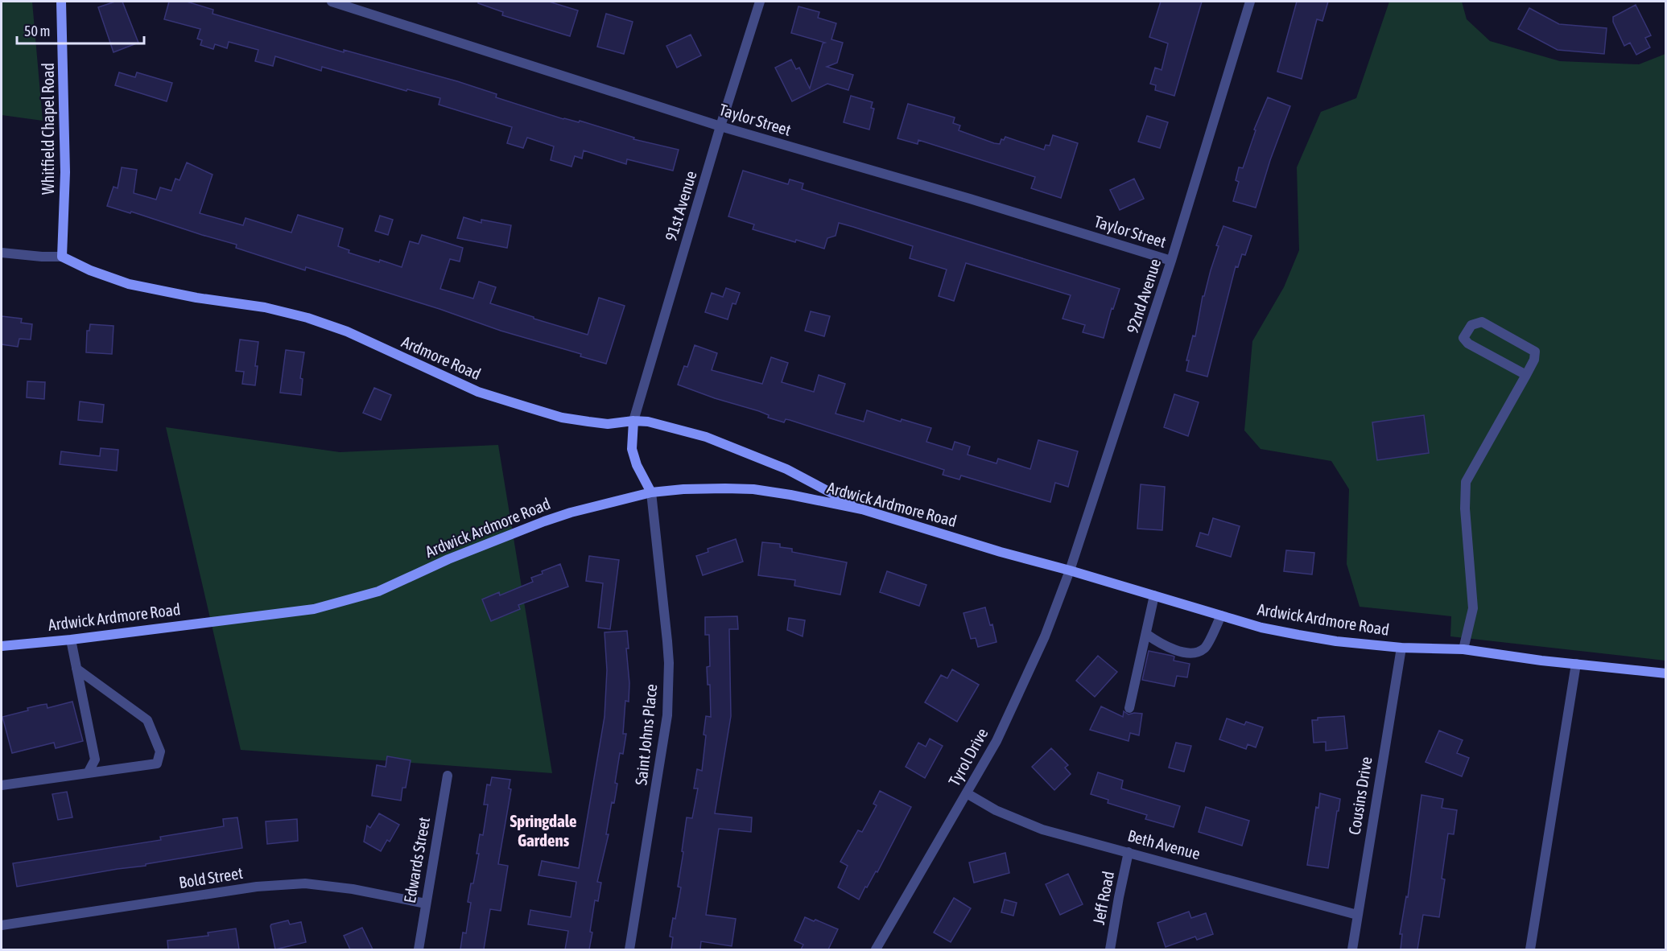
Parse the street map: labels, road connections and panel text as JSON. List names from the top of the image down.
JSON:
{
  "streets": {
    "street": [
      "Taylor Street",
      "Whitfield Chapel Road",
      "91st Avenue",
      "92nd Avenue",
      "Ardmore Road",
      "Ardwick Ardmore Road",
      "Saint Johns Place",
      "Tyrol Drive",
      "Cousins Drive",
      "Beth Avenue",
      "Edwards Street",
      "Bold Street",
      "Jeff Road"
    ]
  },
  "crossings": [
    ["Taylor Street", "91st Avenue"],
    ["Taylor Street", "92nd Avenue"],
    ["Whitfield Chapel Road", "Ardmore Road"],
    ["91st Avenue", "Ardmore Road"],
    ["92nd Avenue", "Ardwick Ardmore Road"],
    ["92nd Avenue", "Tyrol Drive"],
    ["Ardmore Road", "Ardwick Ardmore Road"],
    ["Ardwick Ardmore Road", "Saint Johns Place"],
    ["Ardwick Ardmore Road", "Tyrol Drive"],
    ["Ardwick Ardmore Road", "Cousins Drive"],
    ["Tyrol Drive", "Beth Avenue"],
    ["Cousins Drive", "Beth Avenue"],
    ["Beth Avenue", "Jeff Road"],
    ["Edwards Street", "Bold Street"]
  ],
  "districts": ["Springdale Gardens"],
  "scale_bar": "50 m"
}
